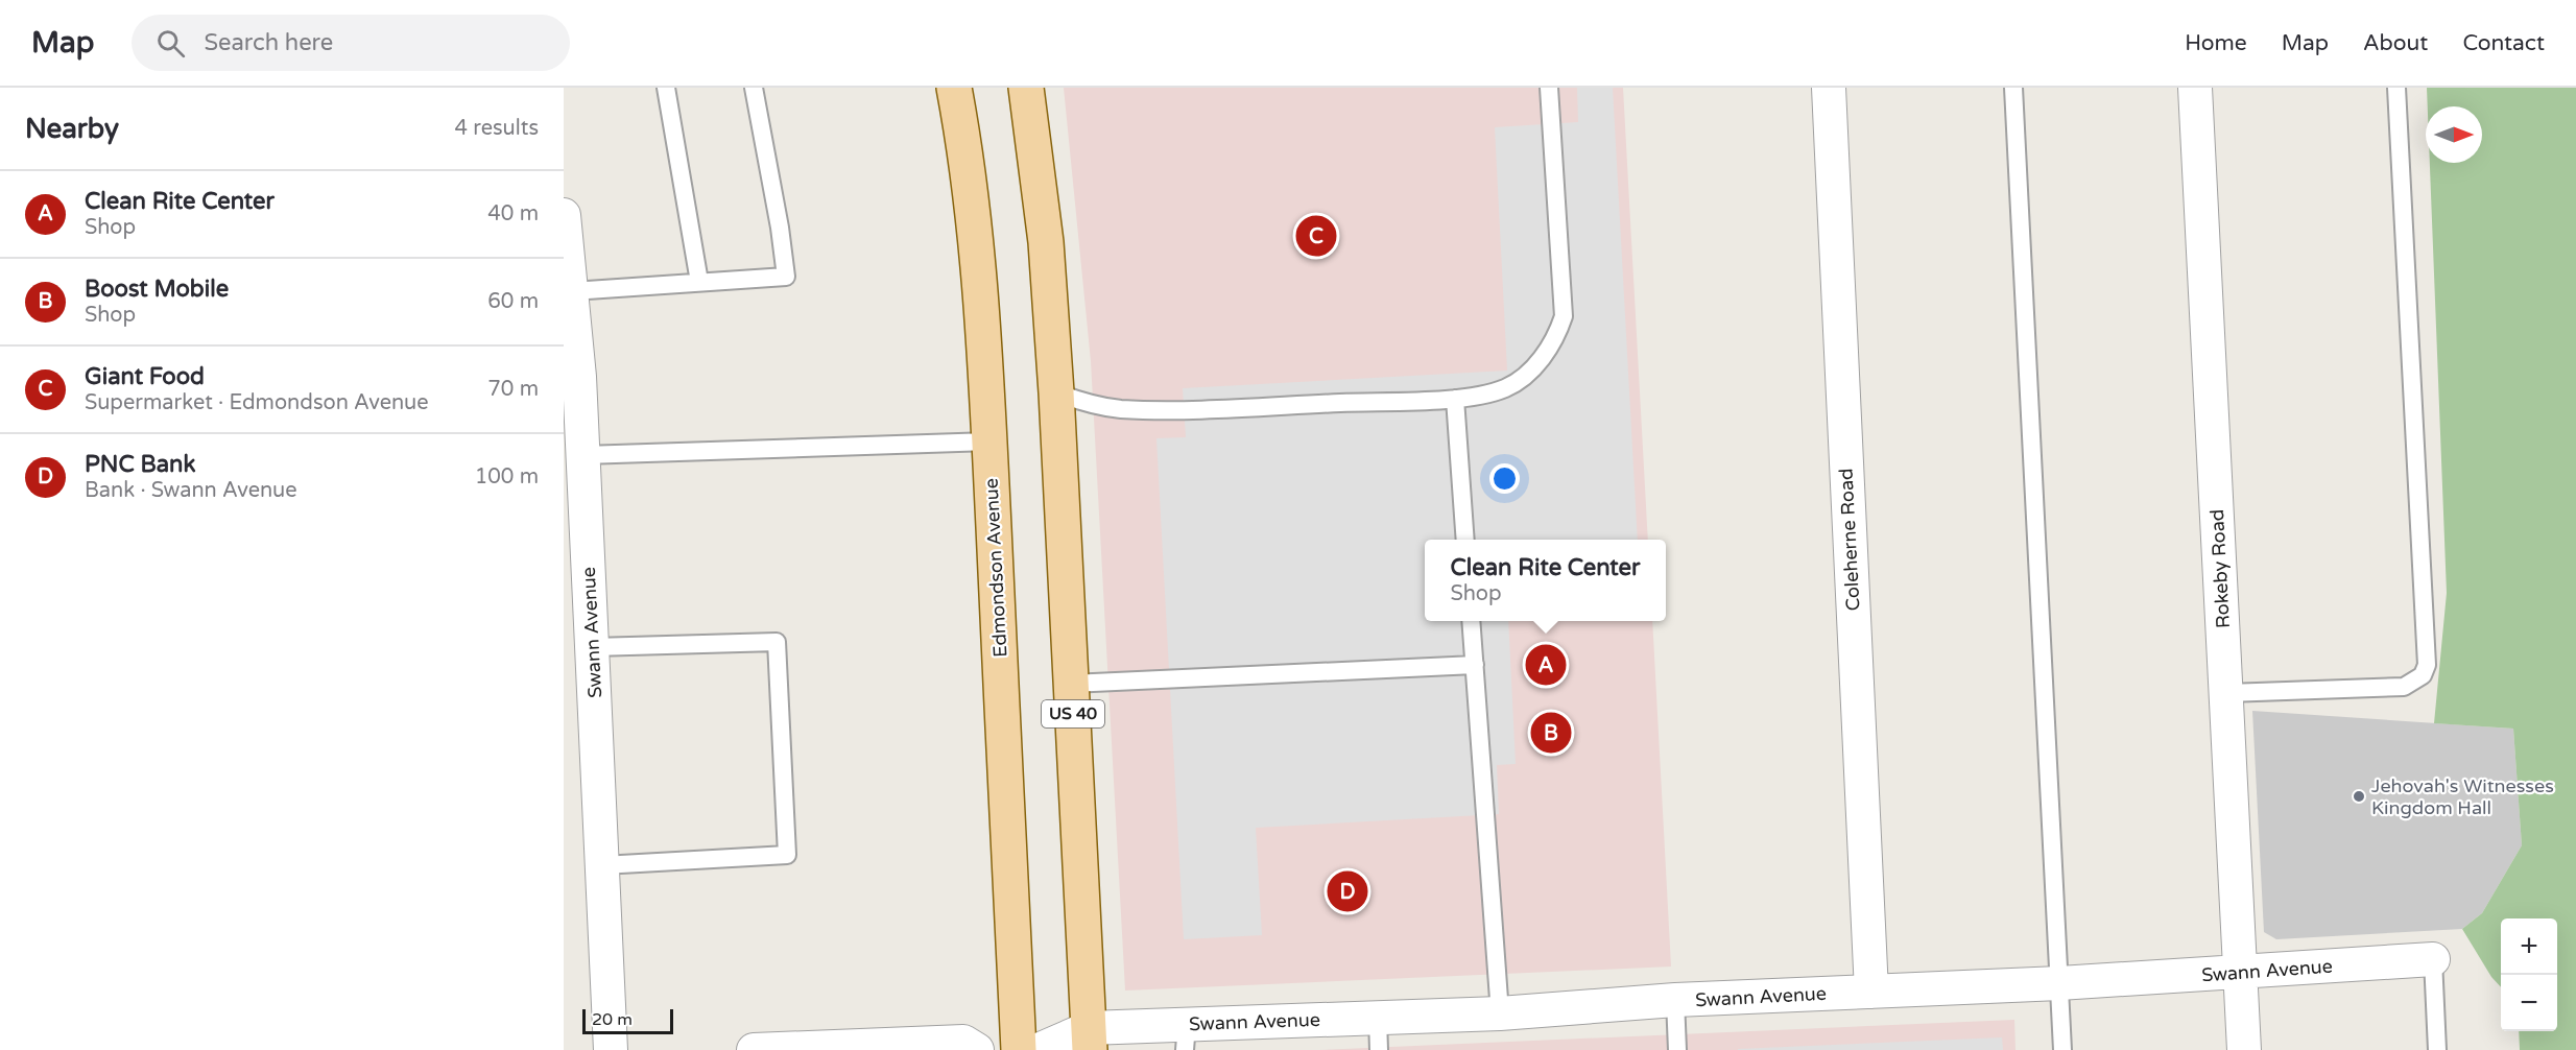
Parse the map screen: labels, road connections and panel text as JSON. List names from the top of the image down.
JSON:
{
  "streets": {
    "main road": ["Edmondson Avenue", "US 40"],
    "street": ["Coleherne Road", "Rokeby Road", "Swann Avenue"]
  },
  "crossings": [
    ["Coleherne Road", "Swann Avenue"],
    ["Rokeby Road", "Swann Avenue"],
    ["Swann Avenue", "US 40"]
  ],
  "places": ["Jehovah's Witnesses Kingdom Hall"],
  "scale_bar": "20 m",
  "north": "right",
  "page": {
    "header": "Map",
    "search": "Search here",
    "nav": [
      "Home",
      "Map",
      "About",
      "Contact"
    ],
    "heading": ["Nearby", "4 results"],
    "list": [
      {
        "mark": "A",
        "name": "Clean Rite Center",
        "note": "Shop",
        "value": "40 m"
      },
      {
        "mark": "B",
        "name": "Boost Mobile",
        "note": "Shop",
        "value": "60 m"
      },
      {
        "mark": "C",
        "name": "Giant Food",
        "note": "Supermarket · Edmondson Avenue",
        "value": "70 m"
      },
      {
        "mark": "D",
        "name": "PNC Bank",
        "note": "Bank · Swann Avenue",
        "value": "100 m"
      }
    ],
    "pins": [
      "C",
      "A",
      "B",
      "D"
    ],
    "popup": ["Clean Rite Center", "Shop"],
    "map_buttons": ["+", "−"],
    "scale": "20 m"
  }
}
